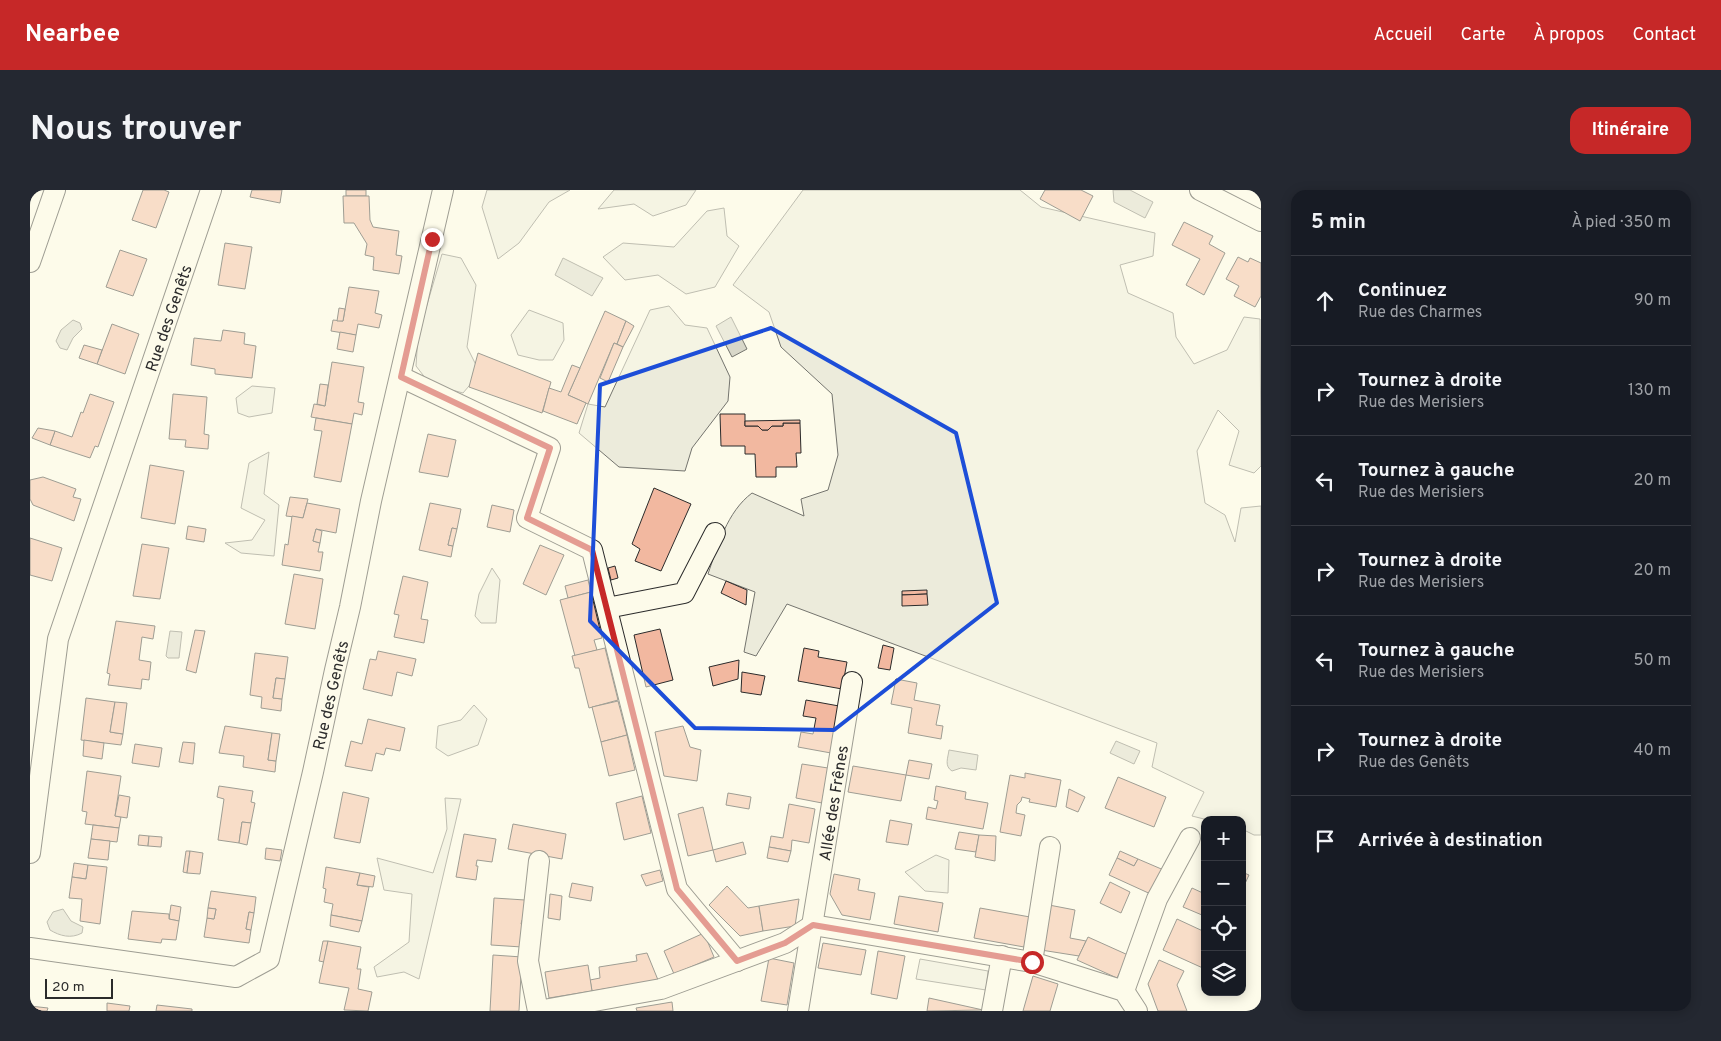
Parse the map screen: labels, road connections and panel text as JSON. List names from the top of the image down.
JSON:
{
  "streets": {
    "street": ["Rue des Genêts", "Allée des Frênes"]
  },
  "scale_bar": "20 m",
  "page": {
    "header": "Nearbee",
    "nav": [
      "Accueil",
      "Carte",
      "À propos",
      "Contact"
    ],
    "buttons": "Itinéraire",
    "title": "Nous trouver",
    "heading": ["5 min", "À pied · 350 m"],
    "list": [
      ["Continuez", "Rue des Charmes", "90 m"],
      ["Tournez à droite", "Rue des Merisiers", "130 m"],
      ["Tournez à gauche", "Rue des Merisiers", "20 m"],
      ["Tournez à droite", "Rue des Merisiers", "20 m"],
      ["Tournez à gauche", "Rue des Merisiers", "50 m"],
      ["Tournez à droite", "Rue des Genêts", "40 m"],
      "Arrivée à destination"
    ],
    "map_buttons": ["+", "−"],
    "scale": "20 m"
  }
}
